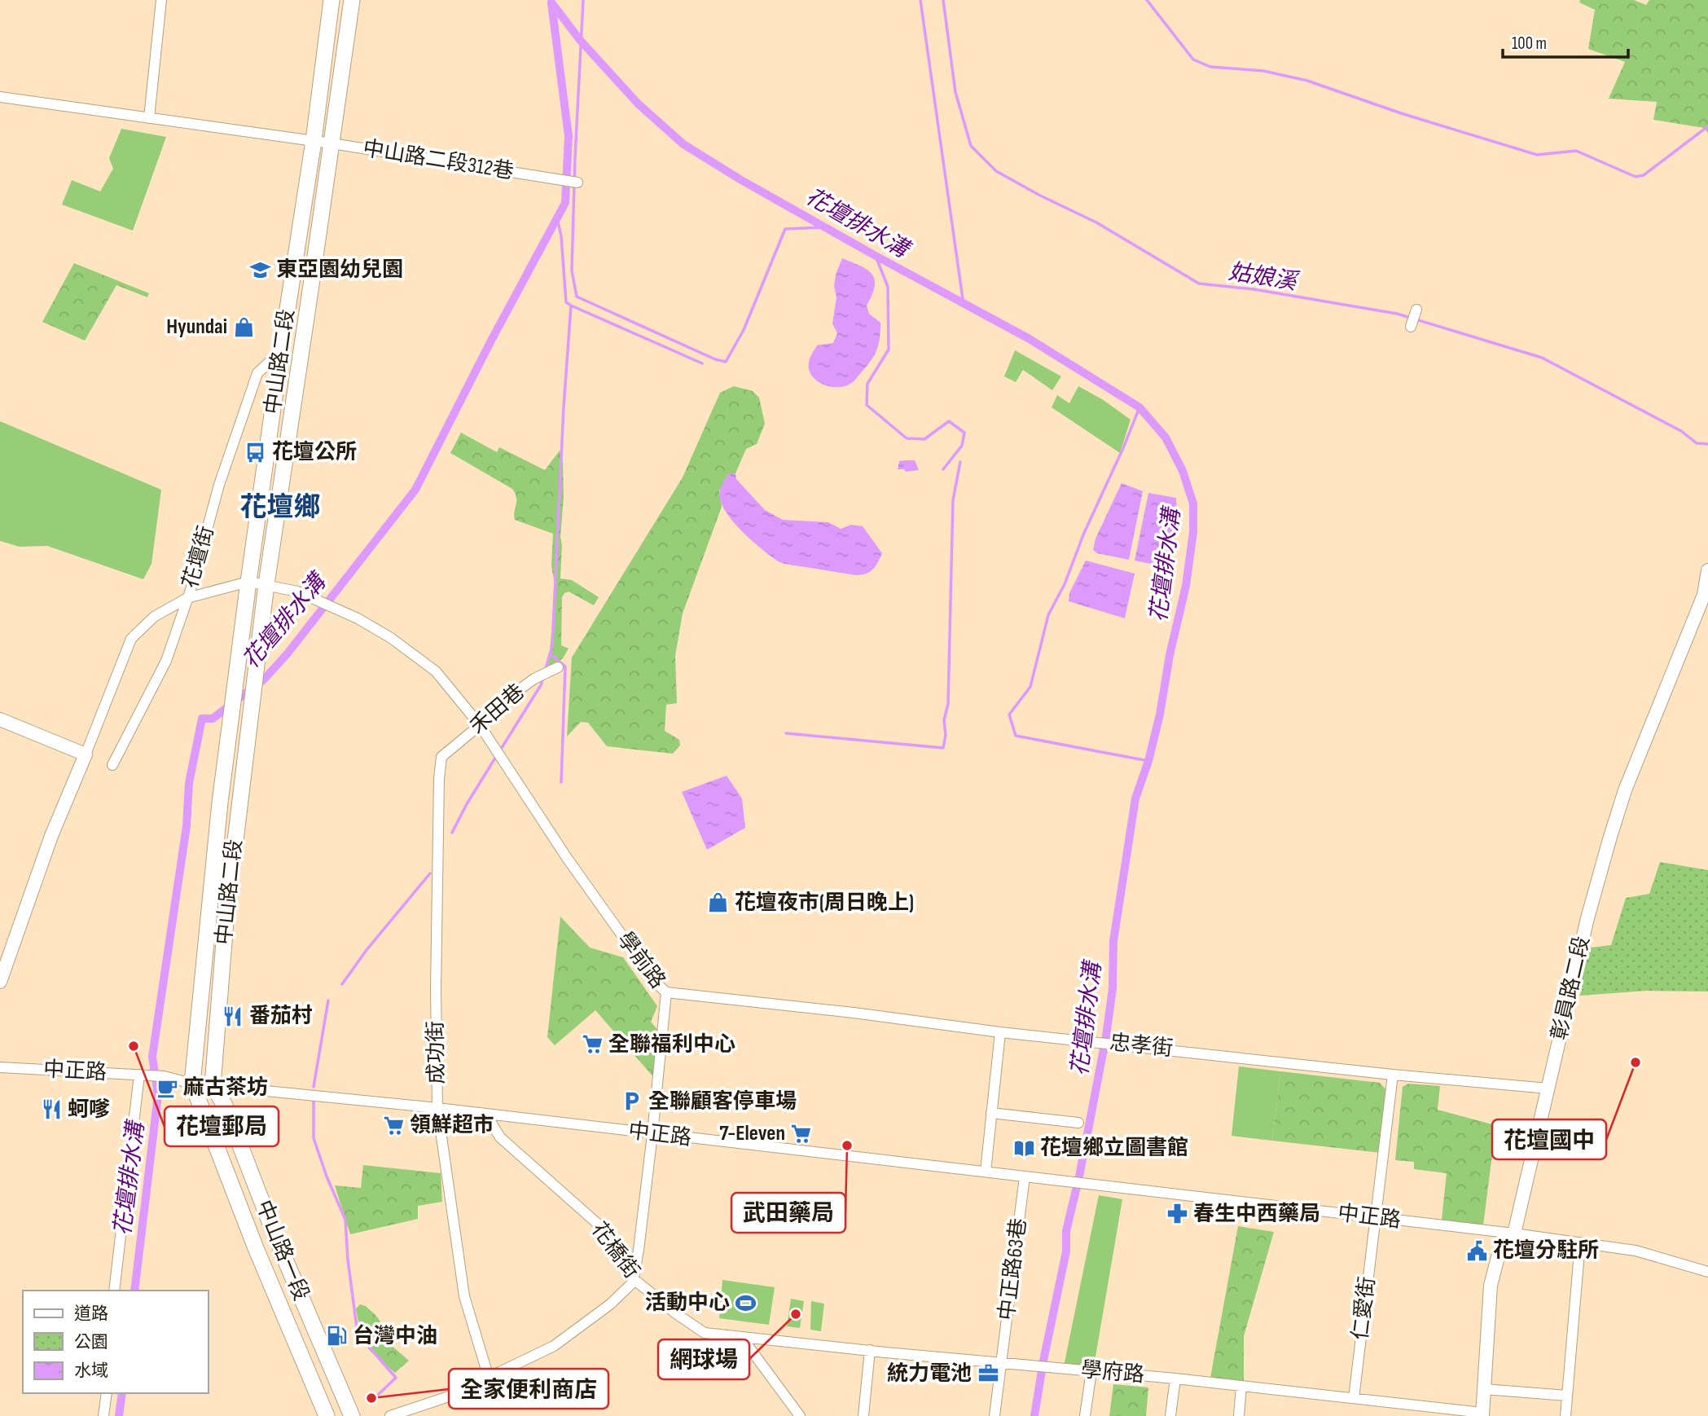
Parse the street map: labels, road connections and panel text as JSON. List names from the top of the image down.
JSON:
{
  "streets": {
    "main road": ["中山路二段", "彰員路二段", "中山路一段"],
    "street": [
      "中山路二段312巷",
      "花壇街",
      "禾田巷",
      "學前路",
      "忠孝街",
      "成功街",
      "中正路",
      "花橋街",
      "中正路63巷",
      "仁愛街",
      "學府路"
    ]
  },
  "crossings": [
    ["中山路二段312巷", "中山路二段"],
    ["中山路二段", "花壇街"],
    ["中山路二段", "學前路"],
    ["中山路二段", "中正路"],
    ["中山路二段", "中山路一段"],
    ["禾田巷", "學前路"],
    ["禾田巷", "成功街"],
    ["學前路", "忠孝街"],
    ["學前路", "中正路"],
    ["學前路", "花橋街"],
    ["彰員路二段", "忠孝街"],
    ["彰員路二段", "中正路"],
    ["彰員路二段", "學府路"],
    ["忠孝街", "仁愛街"],
    ["成功街", "中正路"],
    ["中正路", "中山路一段"],
    ["中正路", "花橋街"],
    ["中正路", "中正路63巷"],
    ["中正路", "仁愛街"],
    ["花橋街", "學府路"],
    ["中正路63巷", "學府路"],
    ["仁愛街", "學府路"]
  ],
  "districts": ["花壇鄉"],
  "water": ["花壇排水溝", "姑娘溪"],
  "places": {
    "school or university": ["東亞園幼兒園"],
    "shop": ["Hyundai", "花壇夜市(周日晚上)"],
    "bus stop": ["花壇公所"],
    "restaurant": ["番茄村", "蚵嗲"],
    "supermarket": ["全聯福利中心", "領鮮超市", "7-Eleven"],
    "other": [
      "花壇郵局",
      "花壇國中",
      "武田藥局",
      "網球場",
      "全家便利商店"
    ],
    "cafe": ["麻古茶坊"],
    "parking": ["全聯顧客停車場"],
    "library": ["花壇鄉立圖書館"],
    "pharmacy": ["春生中西藥局"],
    "public building": ["花壇分駐所"],
    "sports": ["活動中心"],
    "fuel station": ["台灣中油"],
    "office": ["統力電池"]
  },
  "legend": ["道路", "公園", "水域"],
  "scale_bar": "100 m"
}
